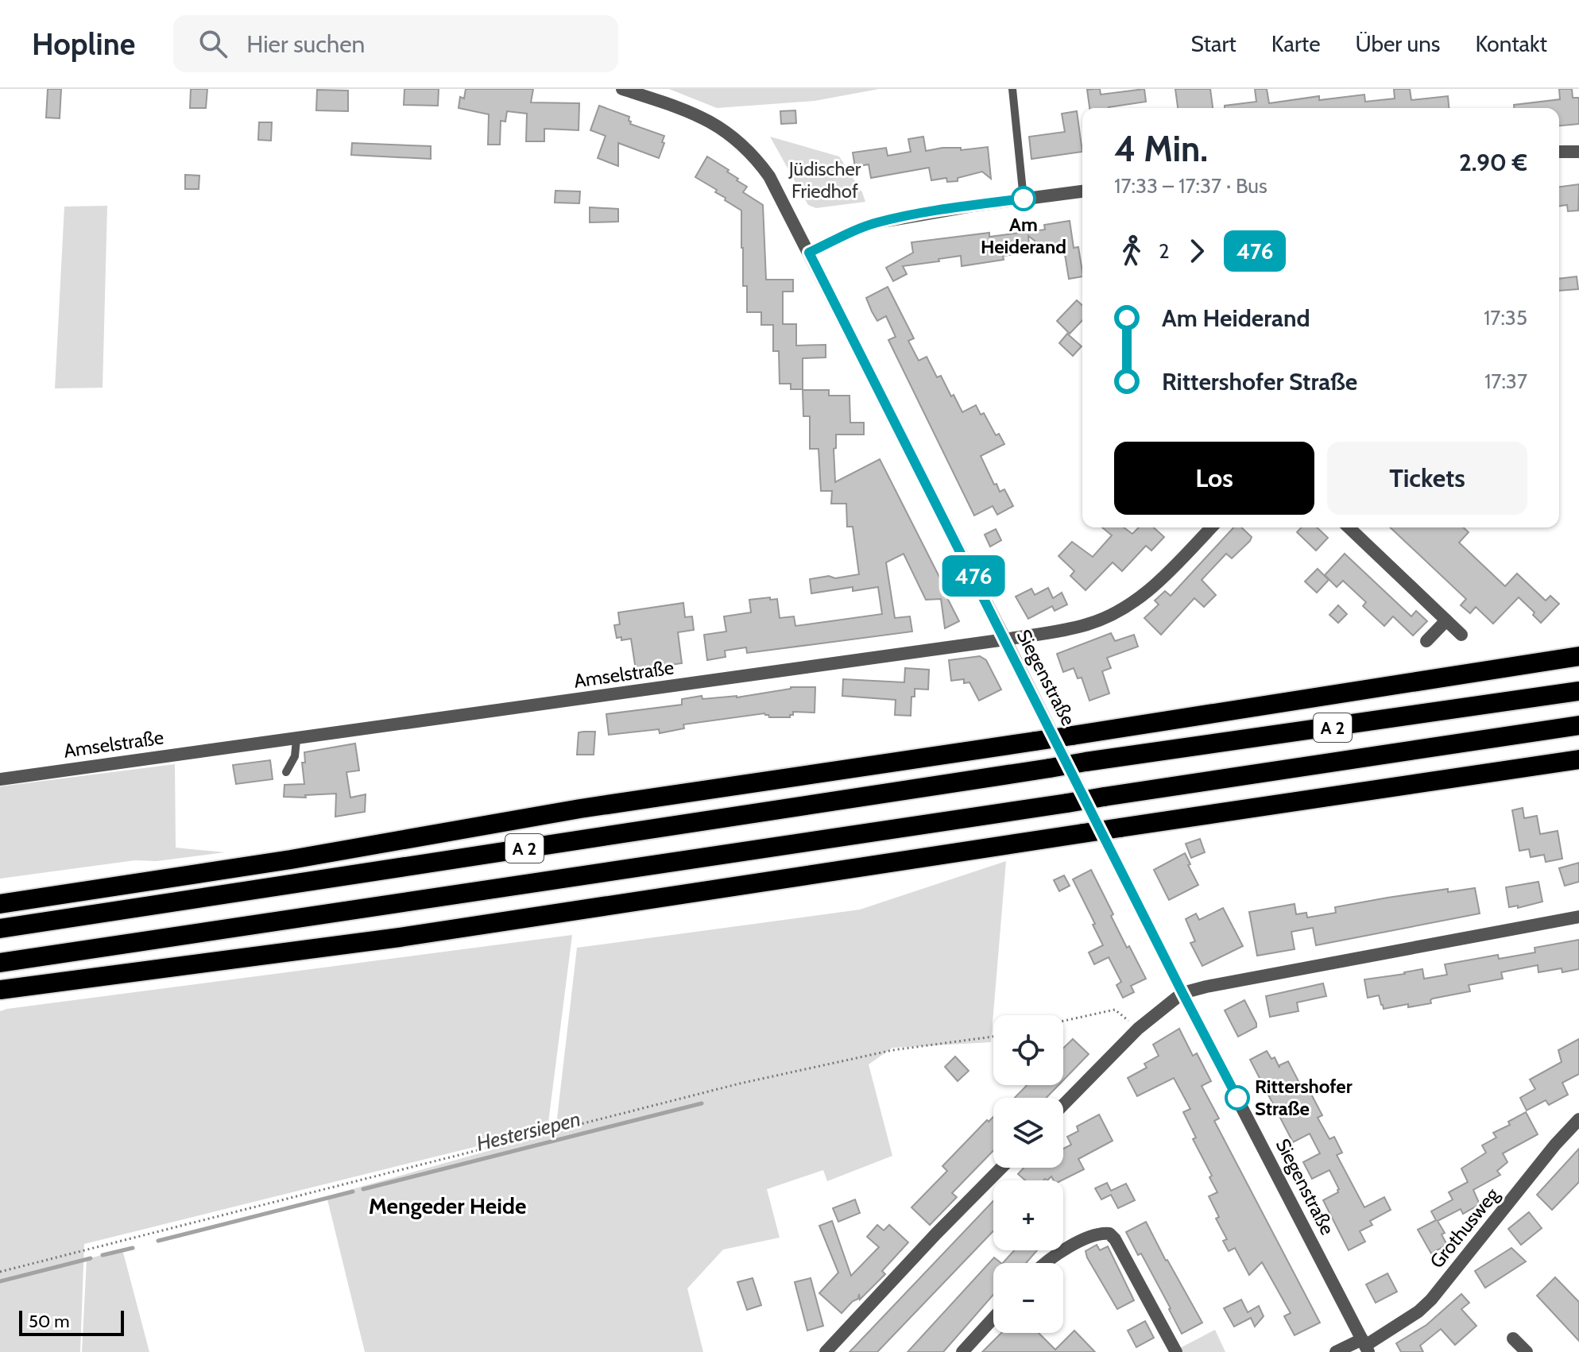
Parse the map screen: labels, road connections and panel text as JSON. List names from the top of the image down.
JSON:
{
  "streets": {
    "highway": ["A 2"],
    "street": ["Amselstraße", "Siegenstraße", "Grothusweg"]
  },
  "crossings": [
    ["Amselstraße", "Siegenstraße"],
    ["Siegenstraße", "Grothusweg"]
  ],
  "districts": ["Mengeder Heide"],
  "water": ["Hestersiepen"],
  "parks": ["Jüdischer Friedhof"],
  "places": ["Am Heiderand", "Rittershofer Straße"],
  "lines": ["bus line 476"],
  "scale_bar": "50 m",
  "page": {
    "header": "Hopline",
    "search": "Hier suchen",
    "nav": [
      "Start",
      "Karte",
      "Über uns",
      "Kontakt"
    ],
    "on_map": "476",
    "heading": ["4 Min.", "17:33 – 17:37 · Bus", "2.90 €"],
    "legs": ["2", "476"],
    "list": [
      {
        "name": "Am Heiderand",
        "value": "17:35"
      },
      {
        "name": "Rittershofer Straße",
        "value": "17:37"
      }
    ],
    "buttons": ["Los", "Tickets"],
    "map_buttons": ["+", "−"],
    "scale": "50 m"
  }
}
